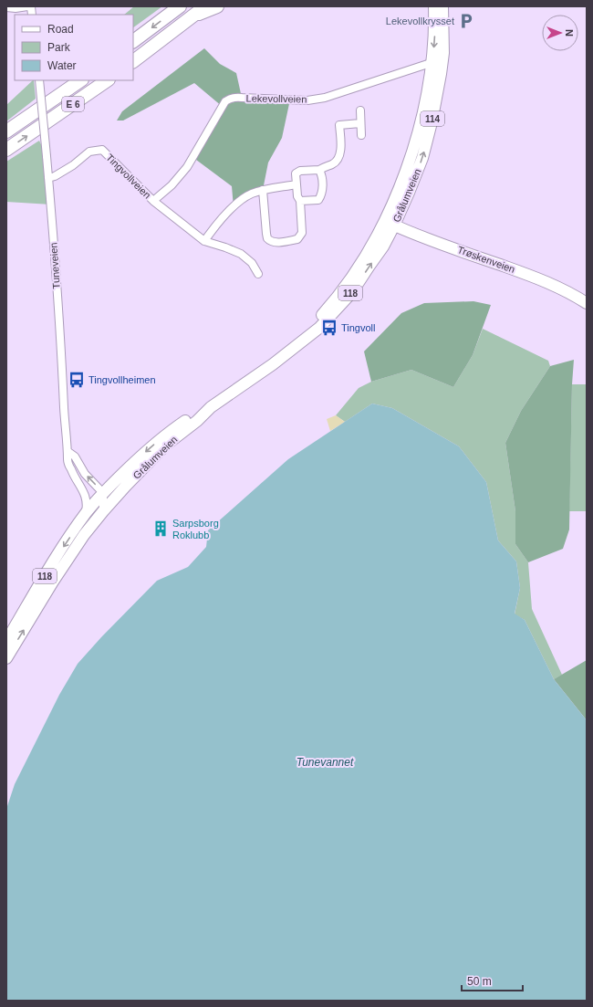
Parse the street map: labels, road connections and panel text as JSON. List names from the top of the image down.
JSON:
{
  "streets": {
    "highway": ["E 6"],
    "main road": [
      "114",
      "Grålumveien",
      "Trøskenveien",
      "118"
    ],
    "street": ["Lekevollveien", "Tingvollveien", "Tuneveien"]
  },
  "crossings": [
    ["Lekevollveien", "Tingvollveien"],
    ["Lekevollveien", "Grålumveien"],
    ["Tingvollveien", "Tuneveien"],
    ["Grålumveien", "Trøskenveien"],
    ["Grålumveien", "118"],
    ["Tuneveien", "118"]
  ],
  "water": ["Tunevannet"],
  "places": {
    "parking": ["Lekevollkrysset"],
    "bus stop": ["Tingvoll", "Tingvollheimen"],
    "building": ["Sarpsborg Roklubb"]
  },
  "legend": ["Road", "Park", "Water"],
  "scale_bar": "50 m",
  "north": "right"
}
